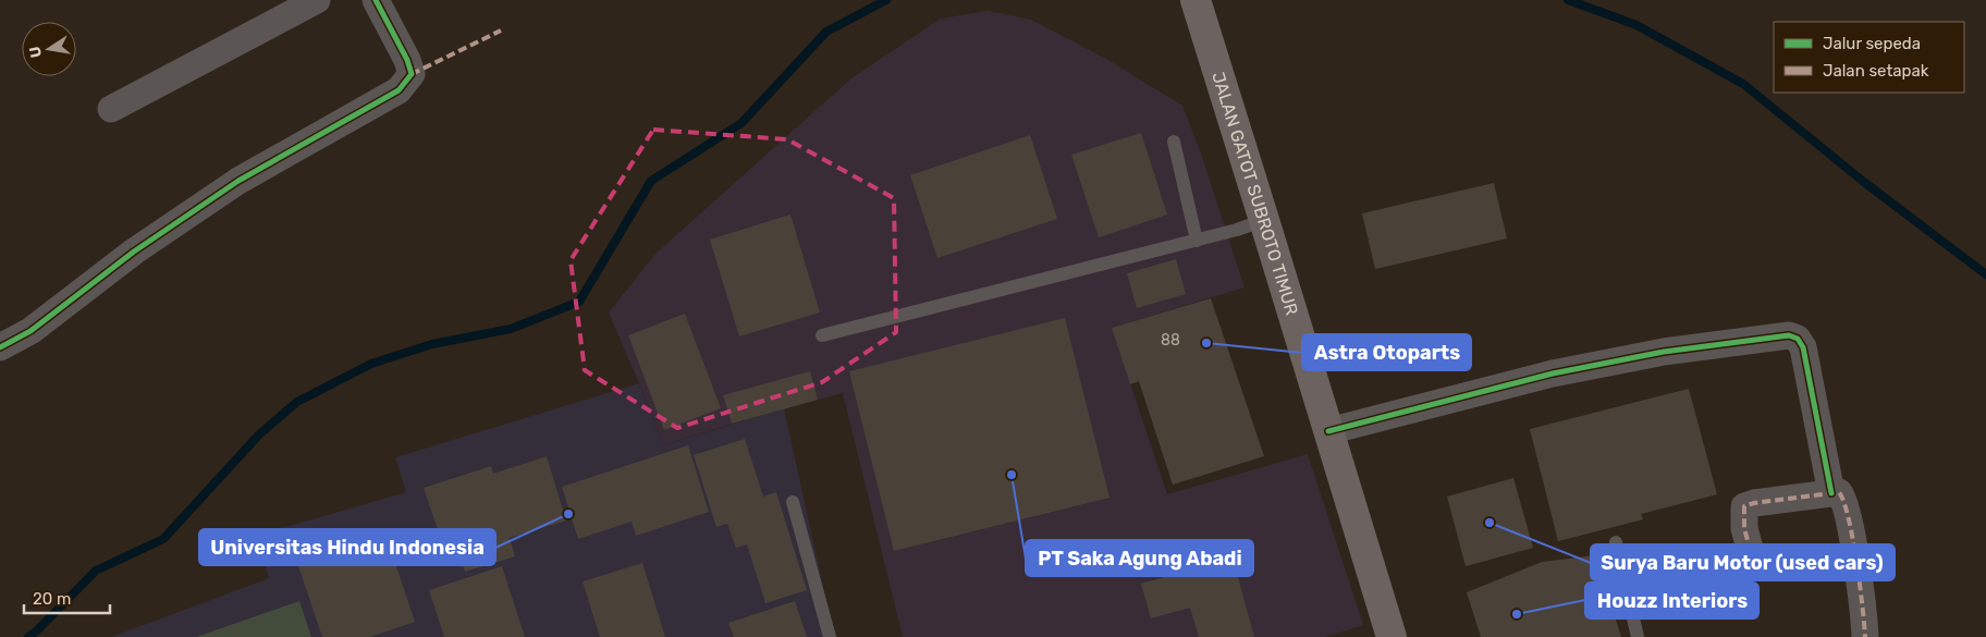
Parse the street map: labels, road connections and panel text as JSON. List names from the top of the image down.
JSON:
{
  "streets": {
    "highway": ["JALAN GATOT SUBROTO TIMUR"]
  },
  "places": [
    "Astra Otoparts",
    "PT Saka Agung Abadi",
    "Universitas Hindu Indonesia",
    "Surya Baru Motor (used cars)",
    "Houzz Interiors"
  ],
  "house_numbers": ["88"],
  "legend": ["Jalur sepeda", "Jalan setapak"],
  "scale_bar": "20 m",
  "north": "left"
}
